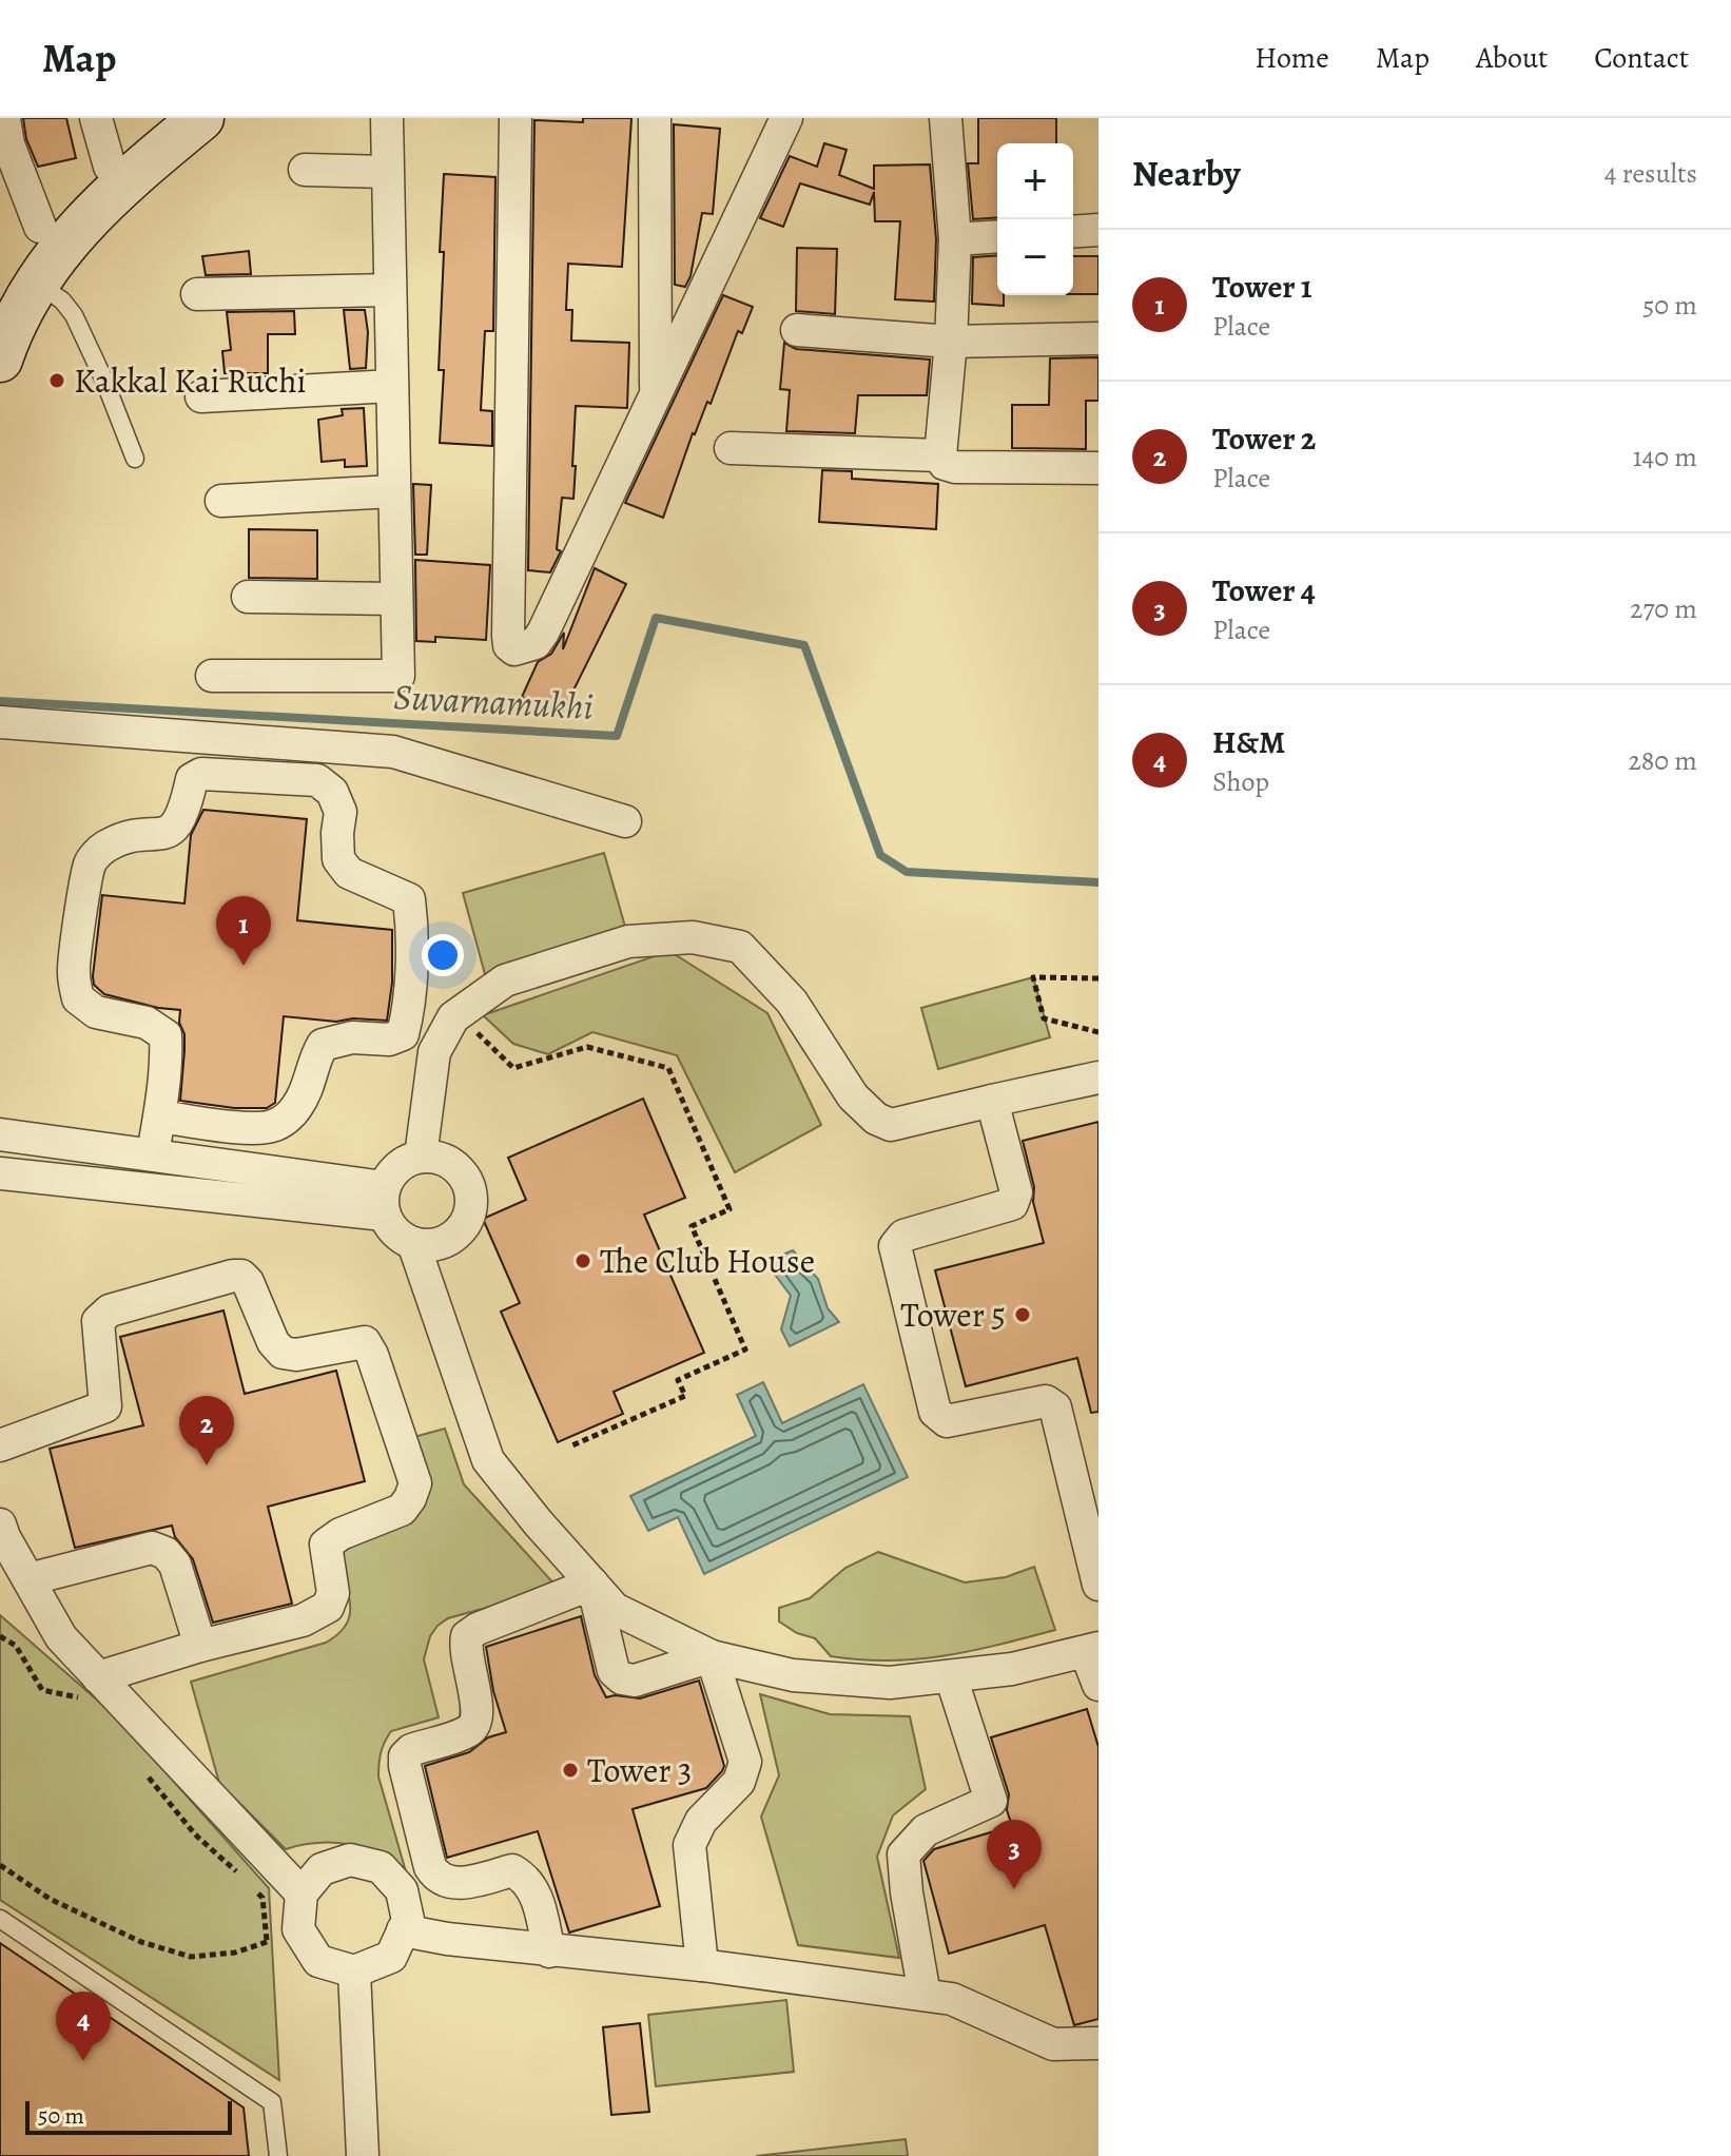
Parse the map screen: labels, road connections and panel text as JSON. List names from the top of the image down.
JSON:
{
  "water": ["Suvarnamukhi"],
  "places": [
    "Kakkal Kai Ruchi",
    "The Club House",
    "Tower 5",
    "Tower 3"
  ],
  "scale_bar": "50 m",
  "page": {
    "header": "Map",
    "nav": [
      "Home",
      "Map",
      "About",
      "Contact"
    ],
    "heading": ["Nearby", "4 results"],
    "map_buttons": ["+", "−"],
    "list": [
      {
        "mark": "1",
        "name": "Tower 1",
        "note": "Place",
        "value": "50 m"
      },
      {
        "mark": "2",
        "name": "Tower 2",
        "note": "Place",
        "value": "140 m"
      },
      {
        "mark": "3",
        "name": "Tower 4",
        "note": "Place",
        "value": "270 m"
      },
      {
        "mark": "4",
        "name": "H&M",
        "note": "Shop",
        "value": "280 m"
      }
    ],
    "pins": [
      "1",
      "2",
      "3",
      "4"
    ],
    "scale": "50 m"
  }
}
